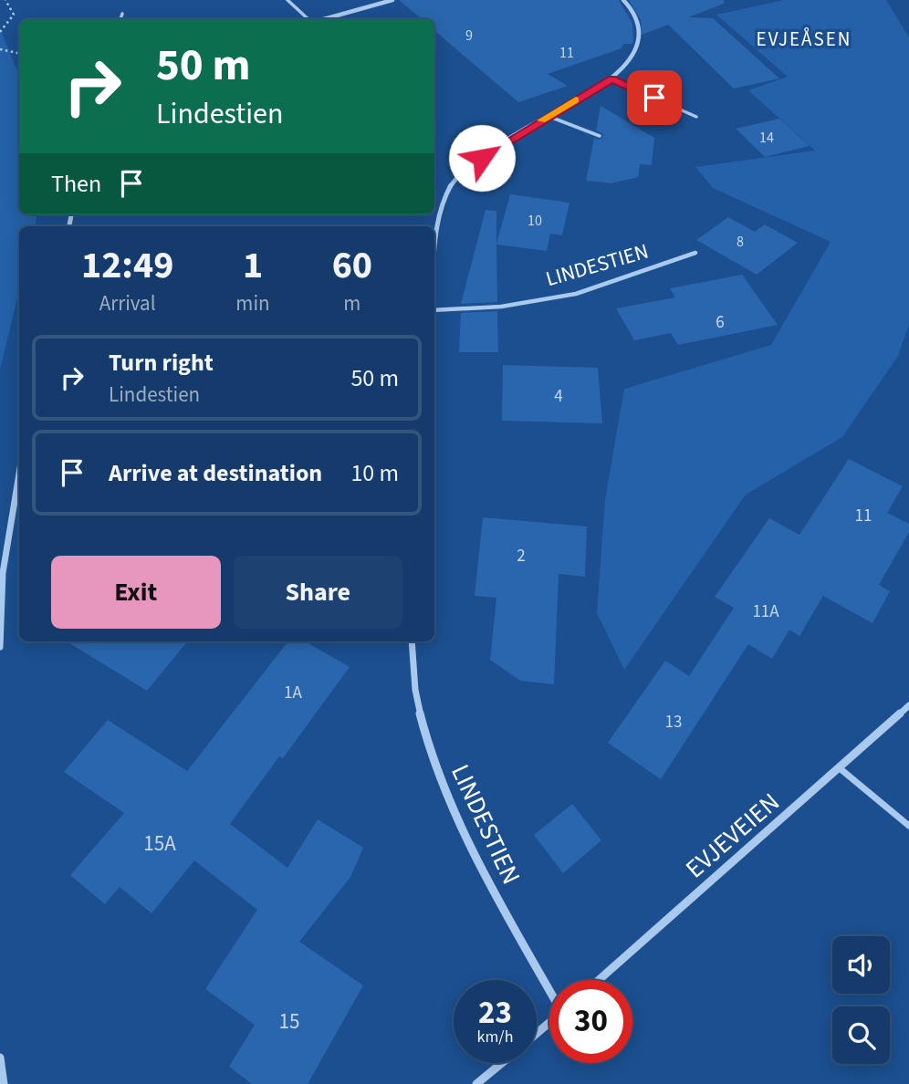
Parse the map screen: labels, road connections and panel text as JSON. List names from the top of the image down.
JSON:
{
  "streets": {
    "street": ["LINDESTIEN", "EVJEVEIEN"]
  },
  "districts": ["EVJEÅSEN"],
  "house_numbers": [
    "9",
    "11",
    "14",
    "10",
    "8",
    "6",
    "4",
    "11",
    "2",
    "11A",
    "1A",
    "13",
    "15A",
    "15"
  ],
  "page": {
    "turn": ["50 m", "Lindestien"],
    "then": "Then",
    "eta": [
      "12:49",
      "Arrival",
      "1",
      "min",
      "60",
      "m"
    ],
    "list": [
      {
        "name": "Turn right",
        "note": "Lindestien",
        "value": "50 m"
      },
      {
        "name": "Arrive at destination",
        "value": "10 m"
      }
    ],
    "buttons": ["Exit", "Share"],
    "speed": "23 km/h",
    "limit": "30"
  }
}
